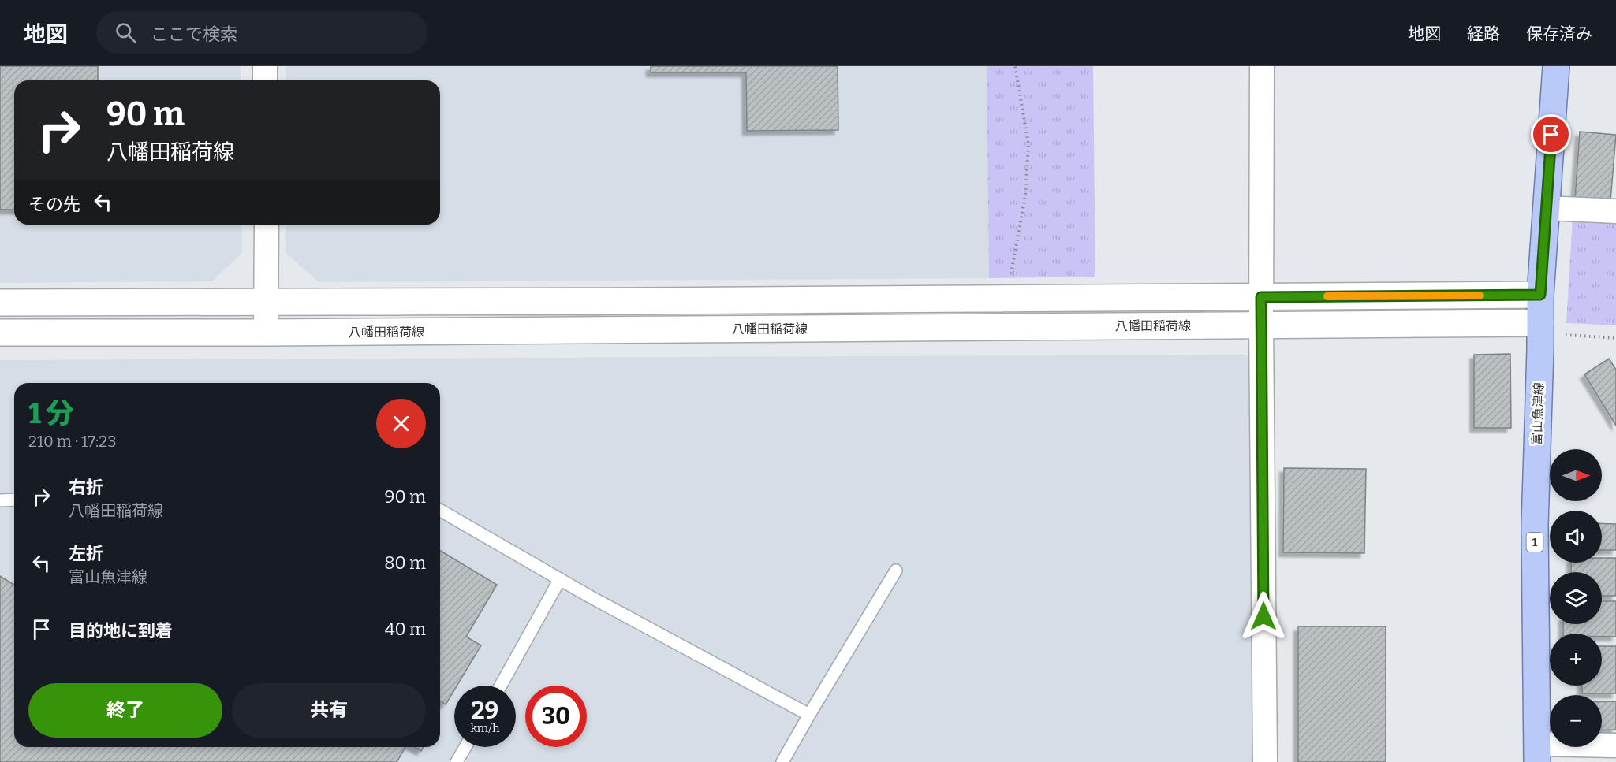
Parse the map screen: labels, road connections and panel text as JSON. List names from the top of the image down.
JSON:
{
  "streets": {
    "main road": ["八幡田稲荷線", "富山魚津線", "1"]
  },
  "crossings": [
    ["八幡田稲荷線", "富山魚津線"]
  ],
  "north": "right",
  "page": {
    "header": "地図",
    "search": "ここで検索",
    "nav": ["地図", "経路", "保存済み"],
    "turn": ["90 m", "八幡田稲荷線"],
    "then": "その先",
    "heading": ["1 分", "210 m · 17:23"],
    "map_buttons": ["+", "−"],
    "list": [
      {
        "name": "右折",
        "note": "八幡田稲荷線",
        "value": "90 m"
      },
      {
        "name": "左折",
        "note": "富山魚津線",
        "value": "80 m"
      },
      {
        "name": "目的地に到着",
        "value": "40 m"
      }
    ],
    "buttons": ["終了", "共有"],
    "speed": "29 km/h",
    "limit": "30"
  }
}
